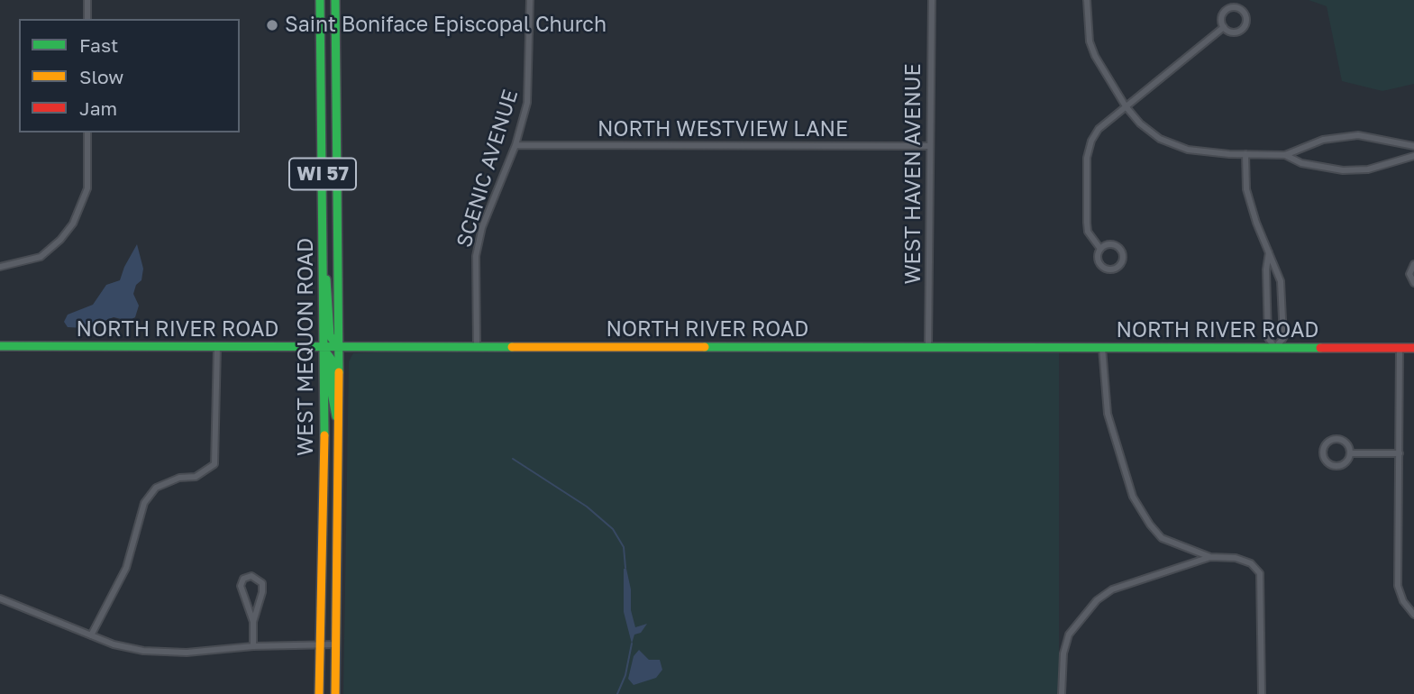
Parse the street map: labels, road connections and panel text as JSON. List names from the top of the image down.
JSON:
{
  "streets": {
    "main road": ["WI 57", "NORTH RIVER ROAD", "WEST MEQUON ROAD"],
    "street": ["NORTH WESTVIEW LANE", "SCENIC AVENUE", "WEST HAVEN AVENUE"]
  },
  "crossings": [
    ["NORTH WESTVIEW LANE", "SCENIC AVENUE"],
    ["NORTH WESTVIEW LANE", "WEST HAVEN AVENUE"],
    ["SCENIC AVENUE", "NORTH RIVER ROAD"],
    ["WEST HAVEN AVENUE", "NORTH RIVER ROAD"],
    ["NORTH RIVER ROAD", "WEST MEQUON ROAD"]
  ],
  "places": ["Saint Boniface Episcopal Church"],
  "legend": ["Fast", "Slow", "Jam"]
}
